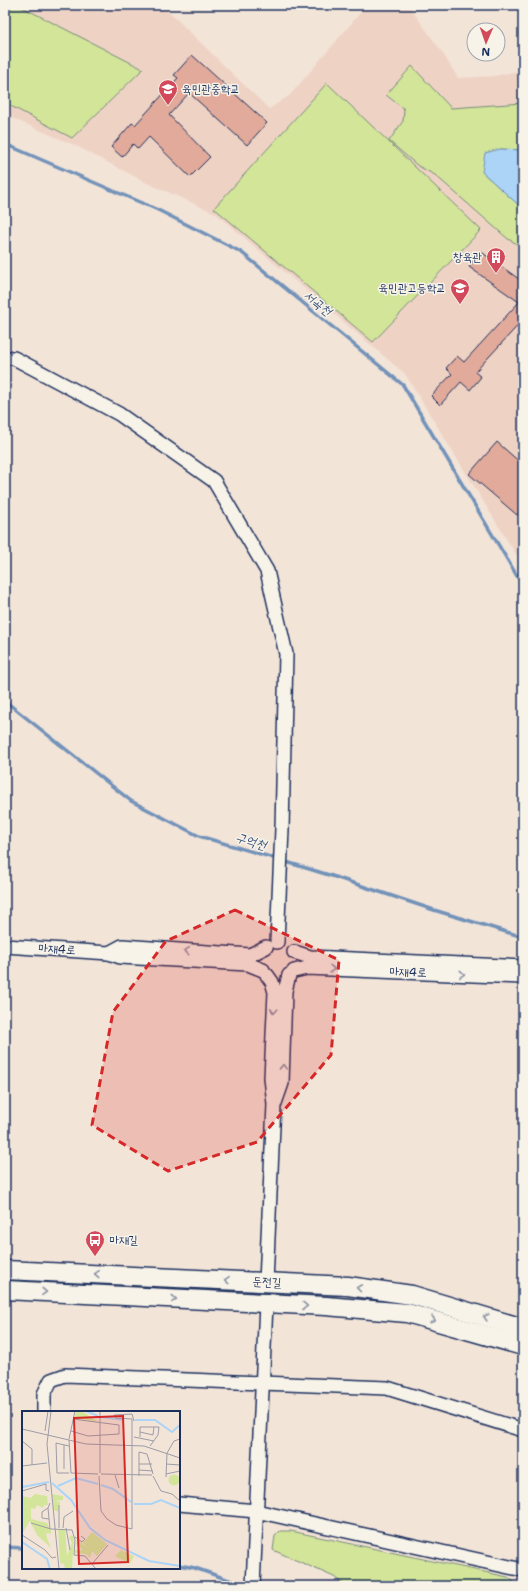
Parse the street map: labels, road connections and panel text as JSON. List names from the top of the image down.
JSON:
{
  "streets": {
    "street": ["마재4로", "둔전길"]
  },
  "water": ["서곡천", "구억천"],
  "places": {
    "school or university": ["육민관중학교", "육민관고등학교"],
    "building": ["창육관"],
    "bus stop": ["마재길"]
  },
  "north": "bottom"
}
